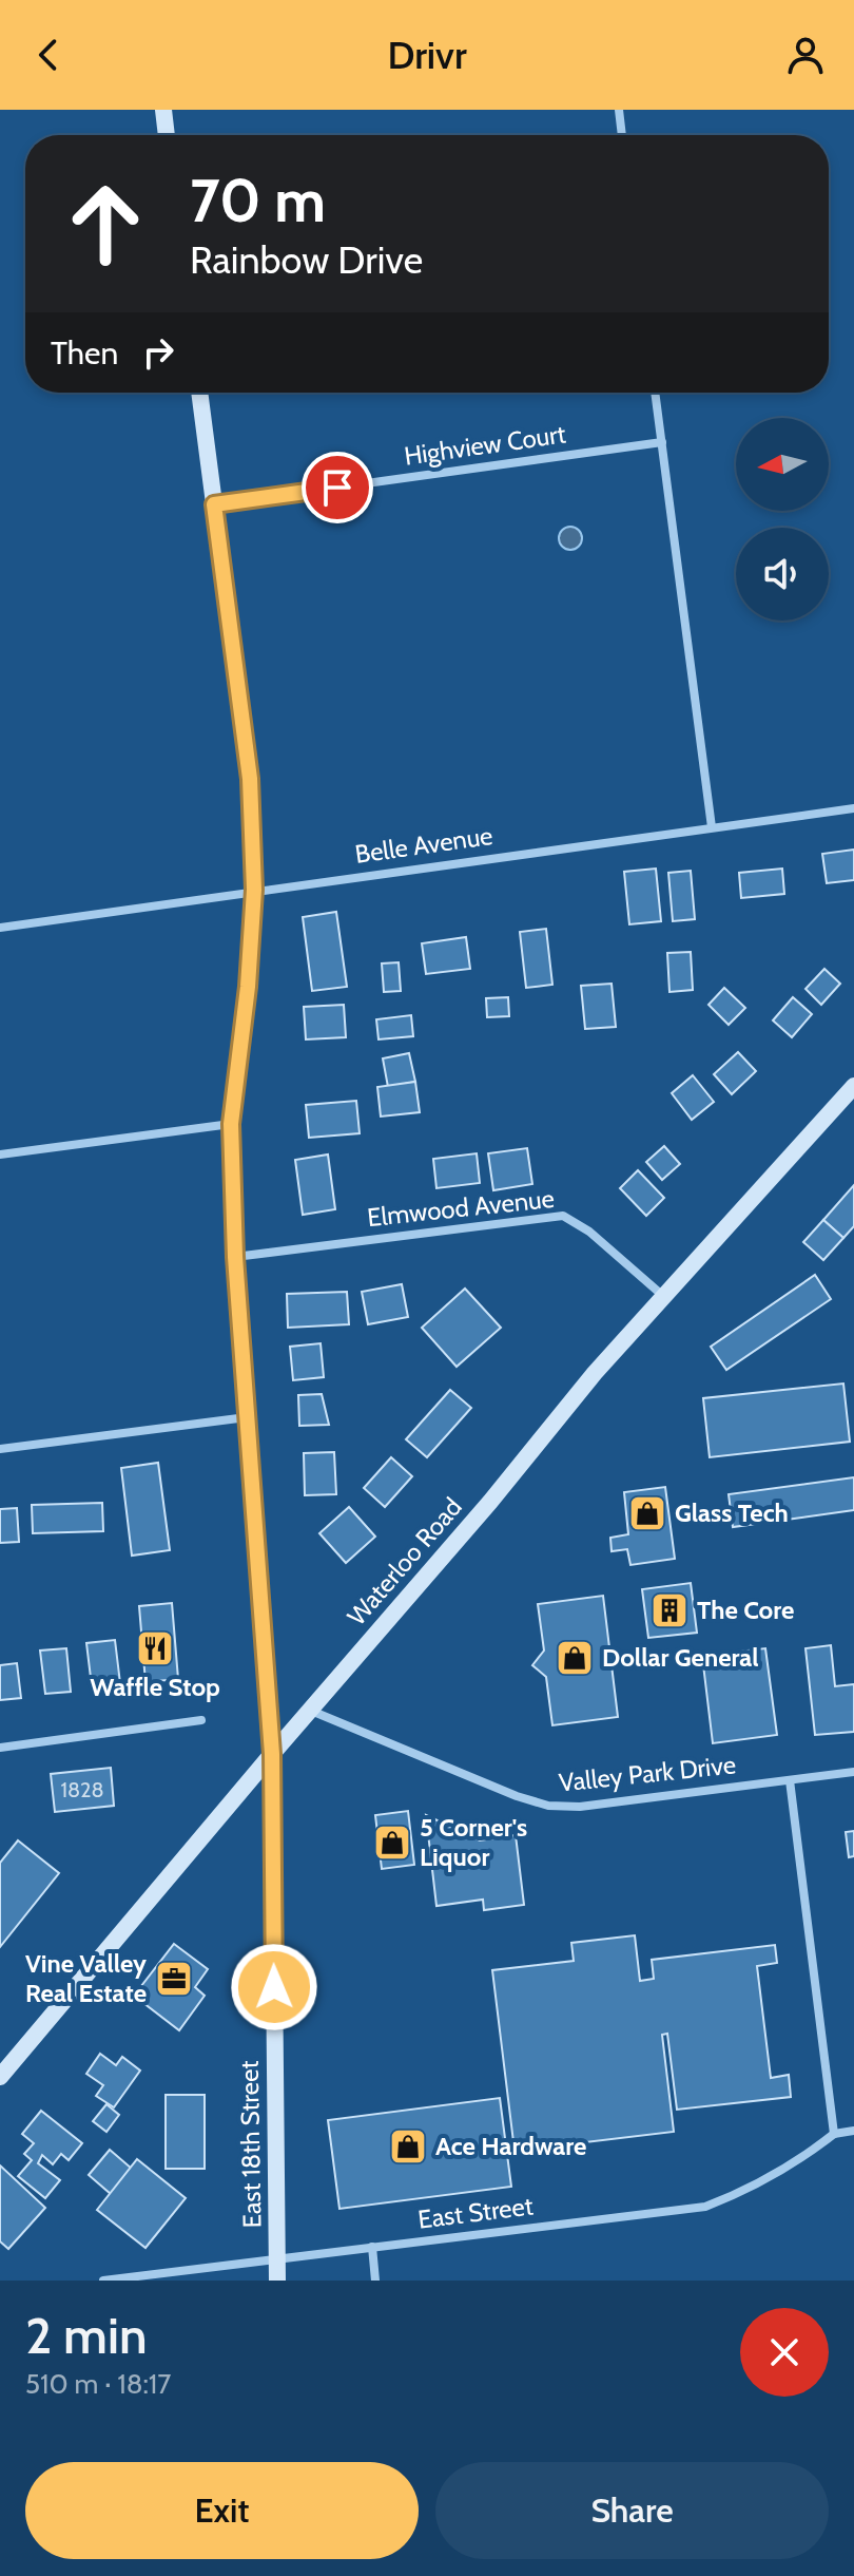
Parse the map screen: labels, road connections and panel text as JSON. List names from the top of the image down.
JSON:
{
  "streets": {
    "main road": ["Waterloo Road", "East 18th Street"],
    "street": [
      "Highview Court",
      "Belle Avenue",
      "Elmwood Avenue",
      "Valley Park Drive",
      "East Street"
    ]
  },
  "crossings": [
    ["Highview Court", "East 18th Street"],
    ["Belle Avenue", "East 18th Street"],
    ["Elmwood Avenue", "Waterloo Road"],
    ["Elmwood Avenue", "East 18th Street"],
    ["Waterloo Road", "Valley Park Drive"],
    ["Waterloo Road", "East 18th Street"],
    ["East 18th Street", "East Street"]
  ],
  "places": {
    "shop": [
      "Glass Tech",
      "Dollar General",
      "5 Corner's Liquor",
      "Ace Hardware"
    ],
    "building": ["The Core"],
    "restaurant": ["Waffle Stop"],
    "office": ["Vine Valley Real Estate"]
  },
  "house_numbers": ["1828"],
  "north": "left",
  "page": {
    "header": "Drivr",
    "turn": ["70 m", "Rainbow Drive"],
    "then": "Then",
    "heading": ["2 min", "510 m · 18:17"],
    "buttons": ["Exit", "Share"]
  }
}
